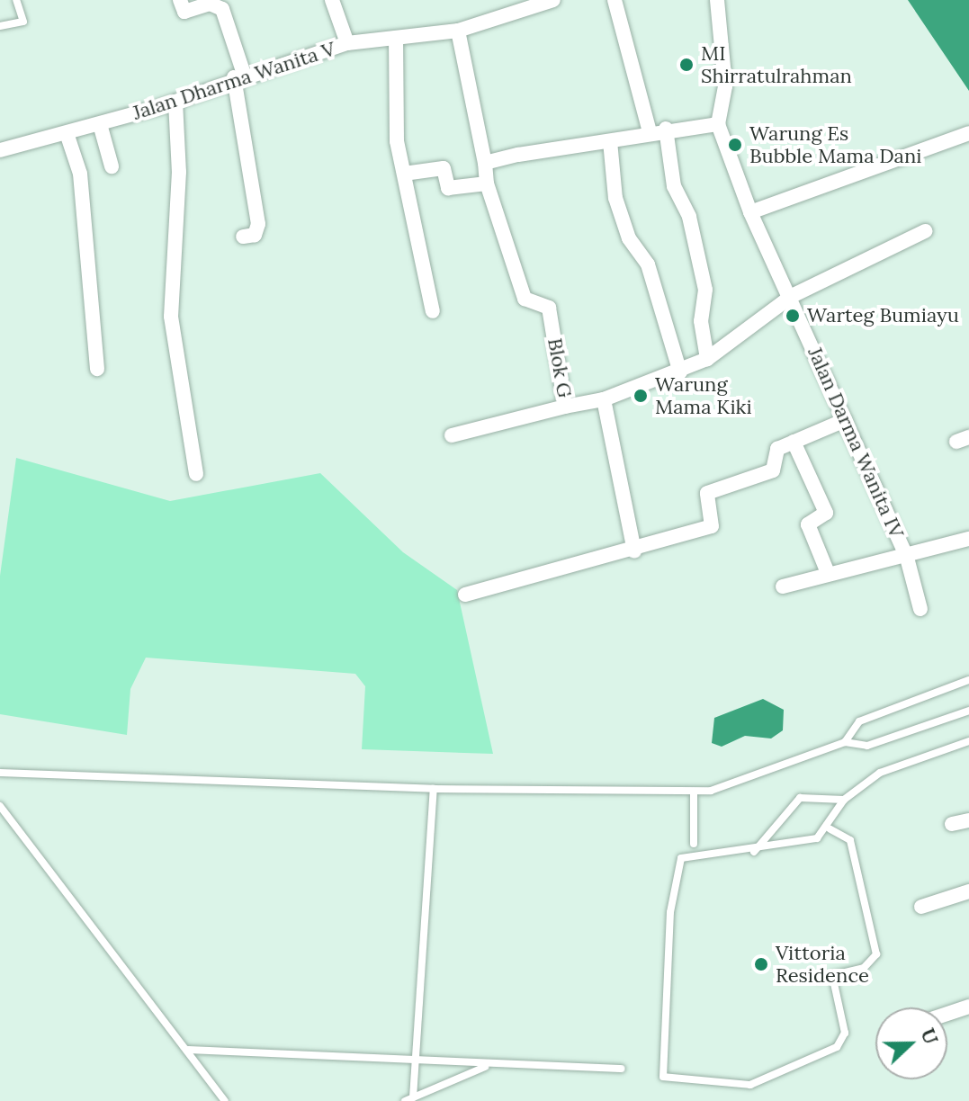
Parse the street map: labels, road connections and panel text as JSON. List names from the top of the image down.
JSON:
{
  "streets": {
    "street": ["Jalan Dharma Wanita V", "Blok G", "Jalan Darma Wanita IV"]
  },
  "crossings": [
    ["Blok G", "Jalan Darma Wanita IV"]
  ],
  "places": [
    "MI Shirratulrahman",
    "Warung Es Bubble Mama Dani",
    "Warteg Bumiayu",
    "Warung Mama Kiki",
    "Vittoria Residence"
  ],
  "north": "right"
}
